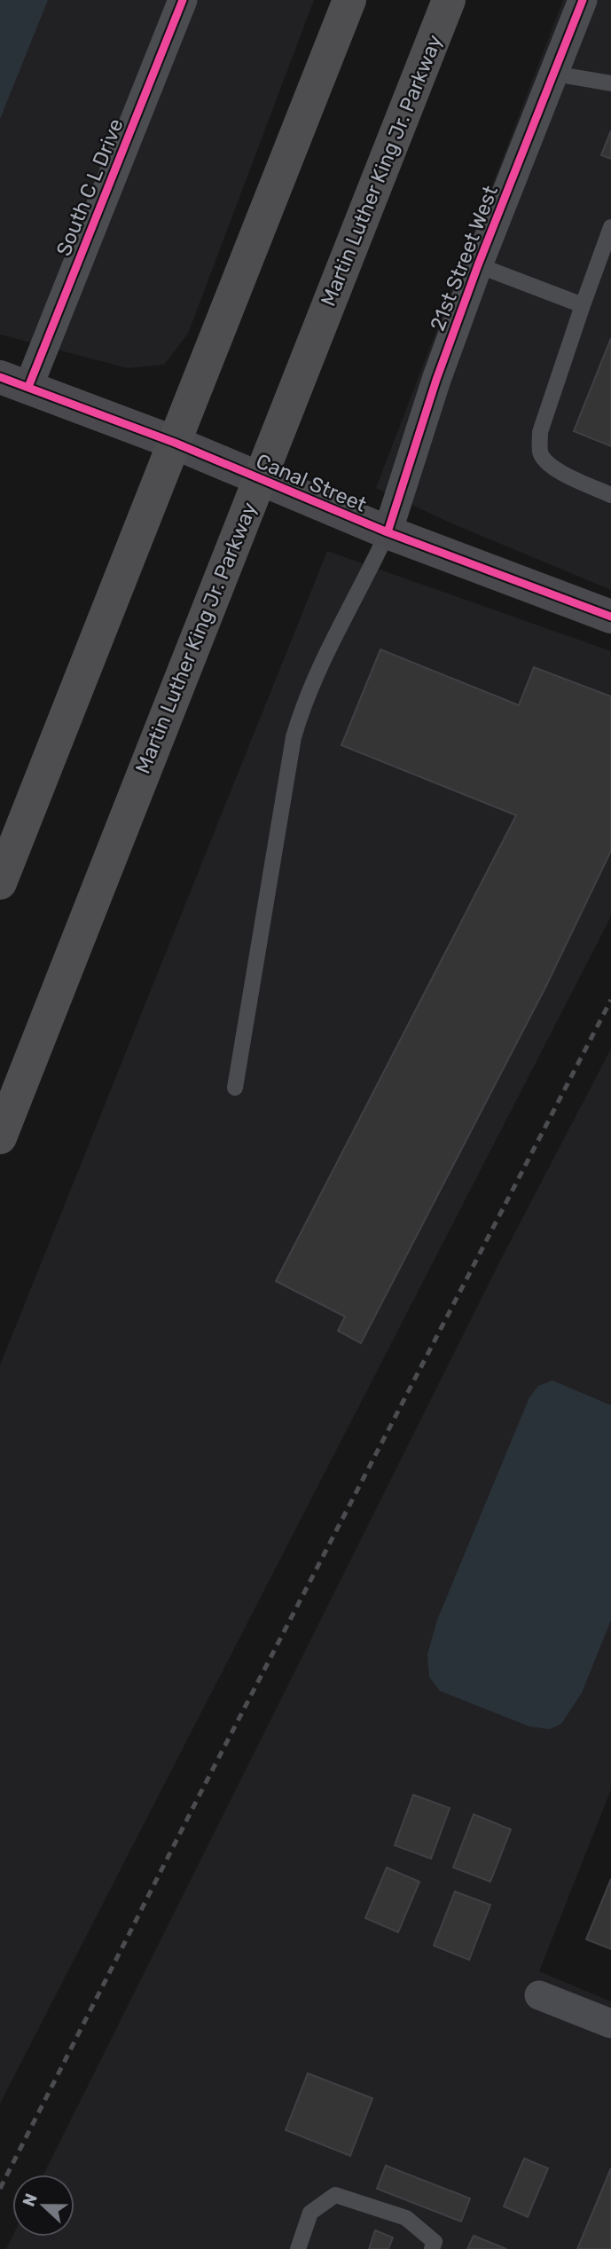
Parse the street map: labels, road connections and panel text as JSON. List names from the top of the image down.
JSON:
{
  "streets": {
    "highway": ["Martin Luther King Jr. Parkway"],
    "street": ["South C L Drive", "21st Street West", "Canal Street"]
  },
  "crossings": [
    ["Martin Luther King Jr. Parkway", "Canal Street"],
    ["South C L Drive", "Canal Street"],
    ["21st Street West", "Canal Street"]
  ],
  "north": "left"
}
